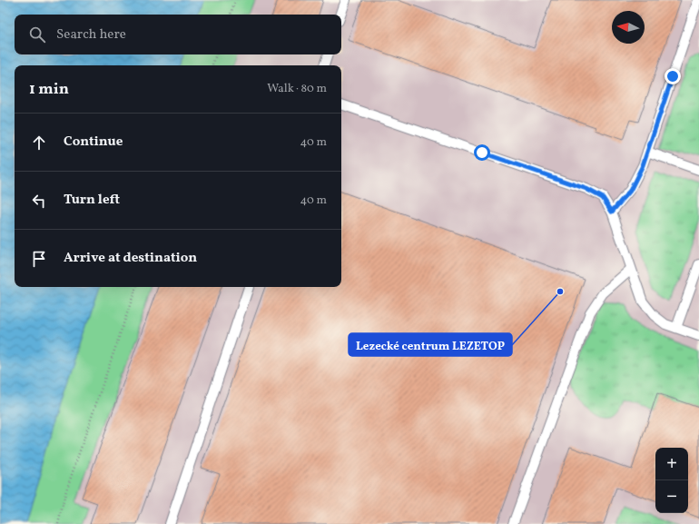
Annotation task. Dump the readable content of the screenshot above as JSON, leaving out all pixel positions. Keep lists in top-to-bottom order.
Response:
{
  "places": ["Lezecké centrum LEZETOP"],
  "north": "left",
  "page": {
    "search": "Search here",
    "heading": ["1 min", "Walk · 80 m"],
    "list": [
      ["Continue", "40 m"],
      ["Turn left", "40 m"],
      "Arrive at destination"
    ],
    "map_buttons": ["+", "−"]
  }
}
